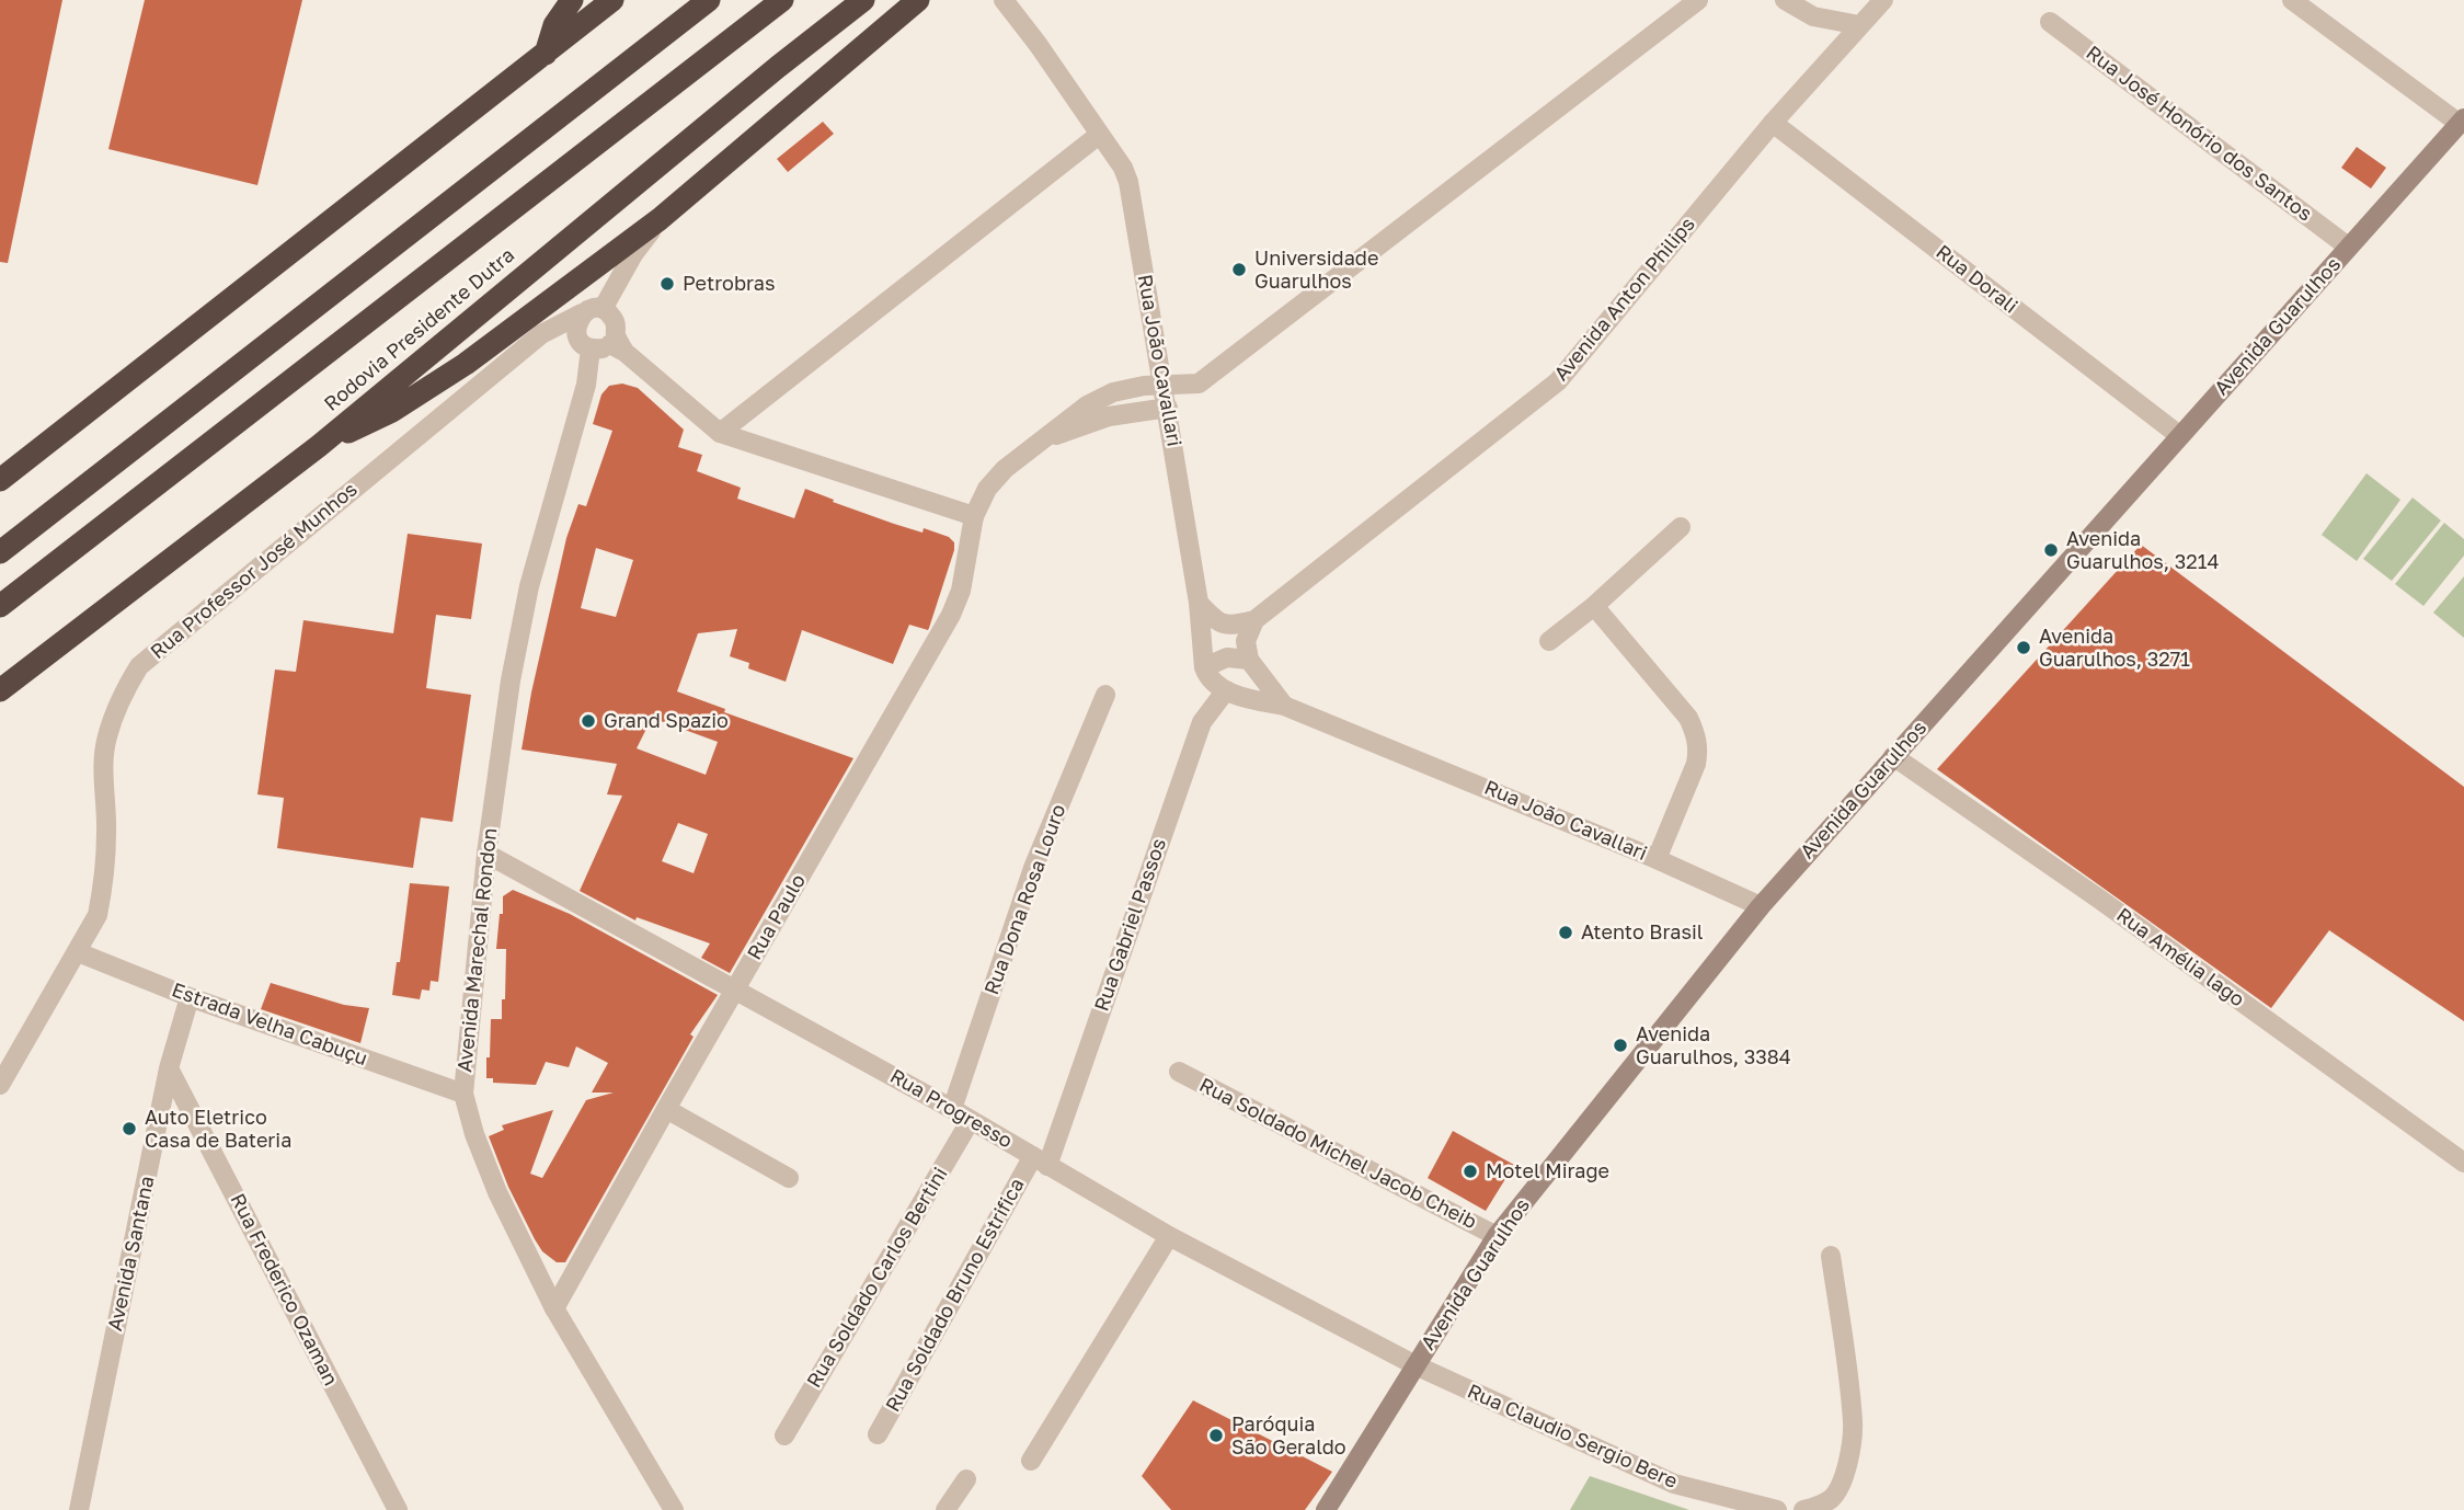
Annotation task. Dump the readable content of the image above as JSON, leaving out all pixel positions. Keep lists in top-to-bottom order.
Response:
{
  "streets": {
    "highway": ["Rodovia Presidente Dutra"],
    "main road": ["Avenida Guarulhos"],
    "street": [
      "Rua José Honório dos Santos",
      "Rua Dorali",
      "Avenida Anton Philips",
      "Rua João Cavallari",
      "Rua Professor José Munhos",
      "Rua Dona Rosa Louro",
      "Rua Paulo",
      "Rua Gabriel Passos",
      "Avenida Marechal Rondon",
      "Rua Amélia lago",
      "Estrada Velha Cabuçu",
      "Rua Progresso",
      "Rua Soldado Michel Jacob Cheib",
      "Avenida Santana",
      "Rua Soldado Carlos Bertini",
      "Rua Frederico Ozaman",
      "Rua Soldado Bruno Estrifica",
      "Rua Claudio Sergio Bere"
    ]
  },
  "crossings": [
    ["Rua José Honório dos Santos", "Avenida Guarulhos"],
    ["Rua Dorali", "Avenida Anton Philips"],
    ["Rua Dorali", "Avenida Guarulhos"],
    ["Avenida Guarulhos", "Rua João Cavallari"],
    ["Avenida Guarulhos", "Rua Amélia lago"],
    ["Avenida Guarulhos", "Rua Progresso"],
    ["Avenida Guarulhos", "Rua Soldado Michel Jacob Cheib"],
    ["Avenida Guarulhos", "Rua Claudio Sergio Bere"],
    ["Rua João Cavallari", "Rua Gabriel Passos"],
    ["Rua Professor José Munhos", "Avenida Marechal Rondon"],
    ["Rua Professor José Munhos", "Estrada Velha Cabuçu"],
    ["Rua Dona Rosa Louro", "Rua Progresso"],
    ["Rua Paulo", "Avenida Marechal Rondon"],
    ["Rua Paulo", "Rua Progresso"],
    ["Rua Gabriel Passos", "Rua Progresso"],
    ["Rua Gabriel Passos", "Rua Soldado Bruno Estrifica"],
    ["Avenida Marechal Rondon", "Estrada Velha Cabuçu"],
    ["Avenida Marechal Rondon", "Rua Progresso"],
    ["Estrada Velha Cabuçu", "Avenida Santana"],
    ["Rua Progresso", "Rua Soldado Carlos Bertini"],
    ["Rua Progresso", "Rua Soldado Bruno Estrifica"],
    ["Rua Progresso", "Rua Claudio Sergio Bere"],
    ["Avenida Santana", "Rua Frederico Ozaman"]
  ],
  "places": [
    "Universidade Guarulhos",
    "Petrobras",
    "Avenida Guarulhos, 3214",
    "Avenida Guarulhos, 3271",
    "Grand Spazio",
    "Atento Brasil",
    "Avenida Guarulhos, 3384",
    "Auto Eletrico Casa de Bateria",
    "Motel Mirage",
    "Paróquia São Geraldo"
  ]
}
